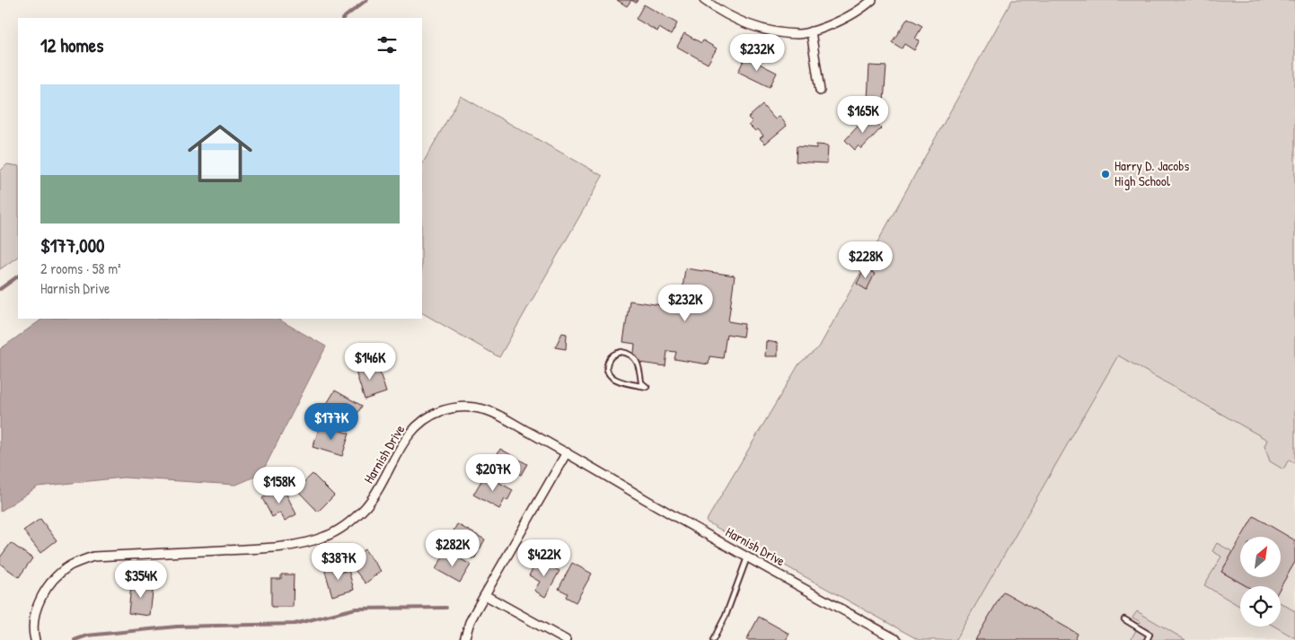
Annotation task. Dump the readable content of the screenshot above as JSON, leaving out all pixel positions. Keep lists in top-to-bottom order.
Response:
{
  "streets": {
    "street": ["Harnish Drive"]
  },
  "places": ["Harry D. Jacobs High School"],
  "north": "top right",
  "page": {
    "heading": "12 homes",
    "price": [
      "$232K",
      "$165K",
      "$228K",
      "$232K",
      "$146K",
      "$177K",
      "$207K",
      "$158K",
      "$282K",
      "$422K",
      "$387K",
      "$354K"
    ],
    "list": [
      {
        "name": "$177,000",
        "note": "2 rooms · 58 m² · Harnish Drive"
      }
    ]
  }
}
